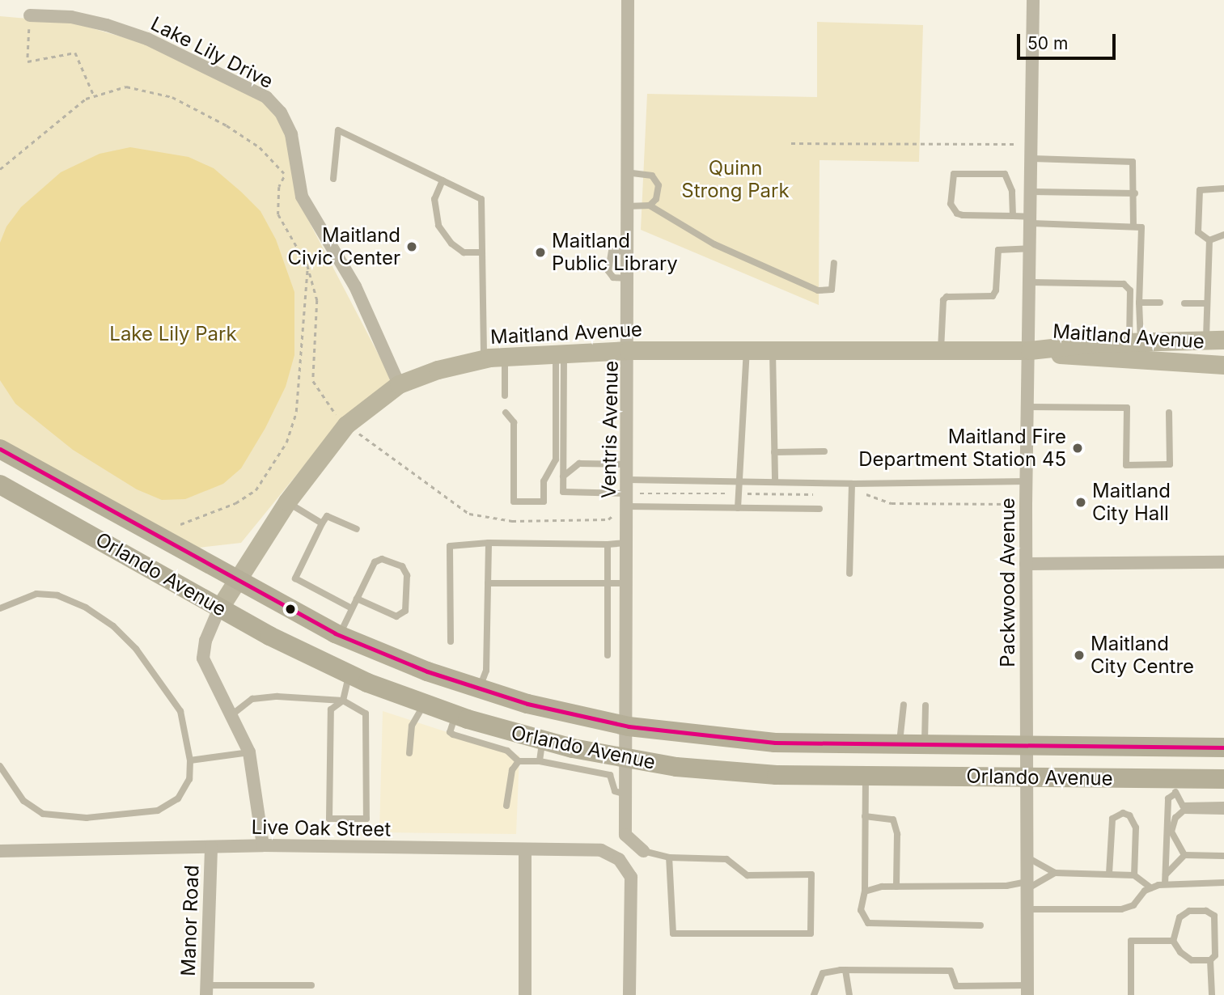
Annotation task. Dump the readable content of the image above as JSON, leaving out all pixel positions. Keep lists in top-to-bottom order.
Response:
{
  "streets": {
    "main road": ["Maitland Avenue", "Orlando Avenue"],
    "street": [
      "Lake Lily Drive",
      "Ventris Avenue",
      "Packwood Avenue",
      "Live Oak Street",
      "Manor Road"
    ]
  },
  "crossings": [
    ["Lake Lily Drive", "Maitland Avenue"],
    ["Maitland Avenue", "Ventris Avenue"],
    ["Maitland Avenue", "Orlando Avenue"],
    ["Maitland Avenue", "Packwood Avenue"],
    ["Ventris Avenue", "Orlando Avenue"],
    ["Orlando Avenue", "Packwood Avenue"],
    ["Live Oak Street", "Manor Road"]
  ],
  "parks": ["Quinn Strong Park", "Lake Lily Park"],
  "places": [
    "Maitland Civic Center",
    "Maitland Public Library",
    "Maitland Fire Department Station 45",
    "Maitland City Hall",
    "Maitland City Centre"
  ],
  "scale_bar": "50 m"
}
